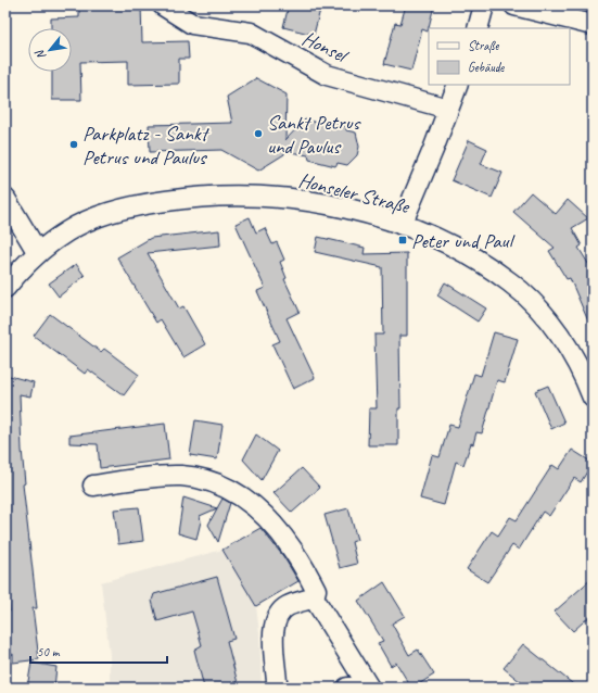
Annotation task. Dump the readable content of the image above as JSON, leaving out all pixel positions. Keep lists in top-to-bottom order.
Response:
{
  "streets": {
    "street": ["Honsel", "Honseler Straße"]
  },
  "places": {
    "other": ["Sankt Petrus und Paulus", "Parkplatz - Sankt Petrus und Paulus"],
    "transit": ["Peter und Paul"]
  },
  "legend": ["Straße", "Gebäude"],
  "scale_bar": "50 m",
  "north": "bottom left"
}
